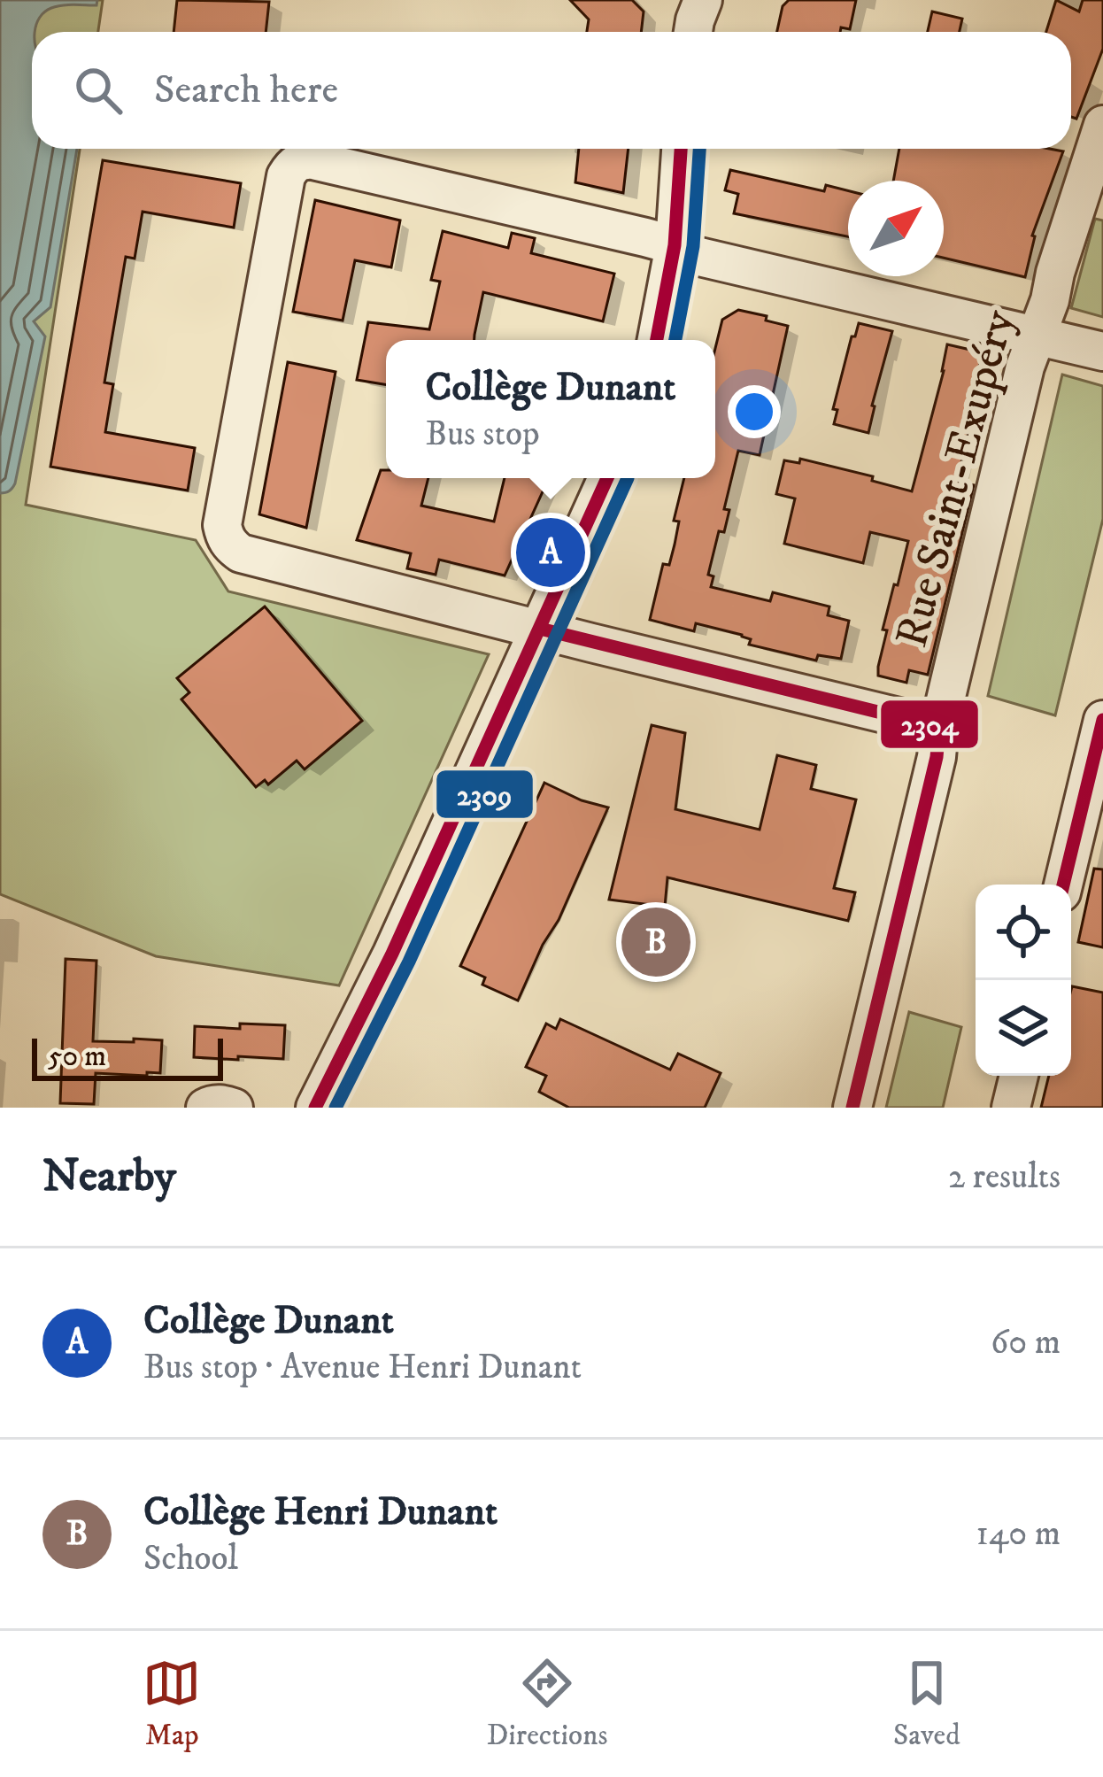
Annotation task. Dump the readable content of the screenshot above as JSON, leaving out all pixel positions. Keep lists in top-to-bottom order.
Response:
{
  "streets": {
    "street": ["Rue Saint-Exupéry"]
  },
  "lines": ["transit line 2304", "transit line 2309"],
  "scale_bar": "50 m",
  "north": "top right",
  "page": {
    "search": "Search here",
    "popup": ["Collège Dunant", "Bus stop"],
    "pins": ["A", "B"],
    "scale": "50 m",
    "heading": ["Nearby", "2 results"],
    "list": [
      {
        "mark": "A",
        "name": "Collège Dunant",
        "note": "Bus stop · Avenue Henri Dunant",
        "value": "60 m"
      },
      {
        "mark": "B",
        "name": "Collège Henri Dunant",
        "note": "School",
        "value": "140 m"
      }
    ],
    "nav": ["Map", "Directions", "Saved"]
  }
}
